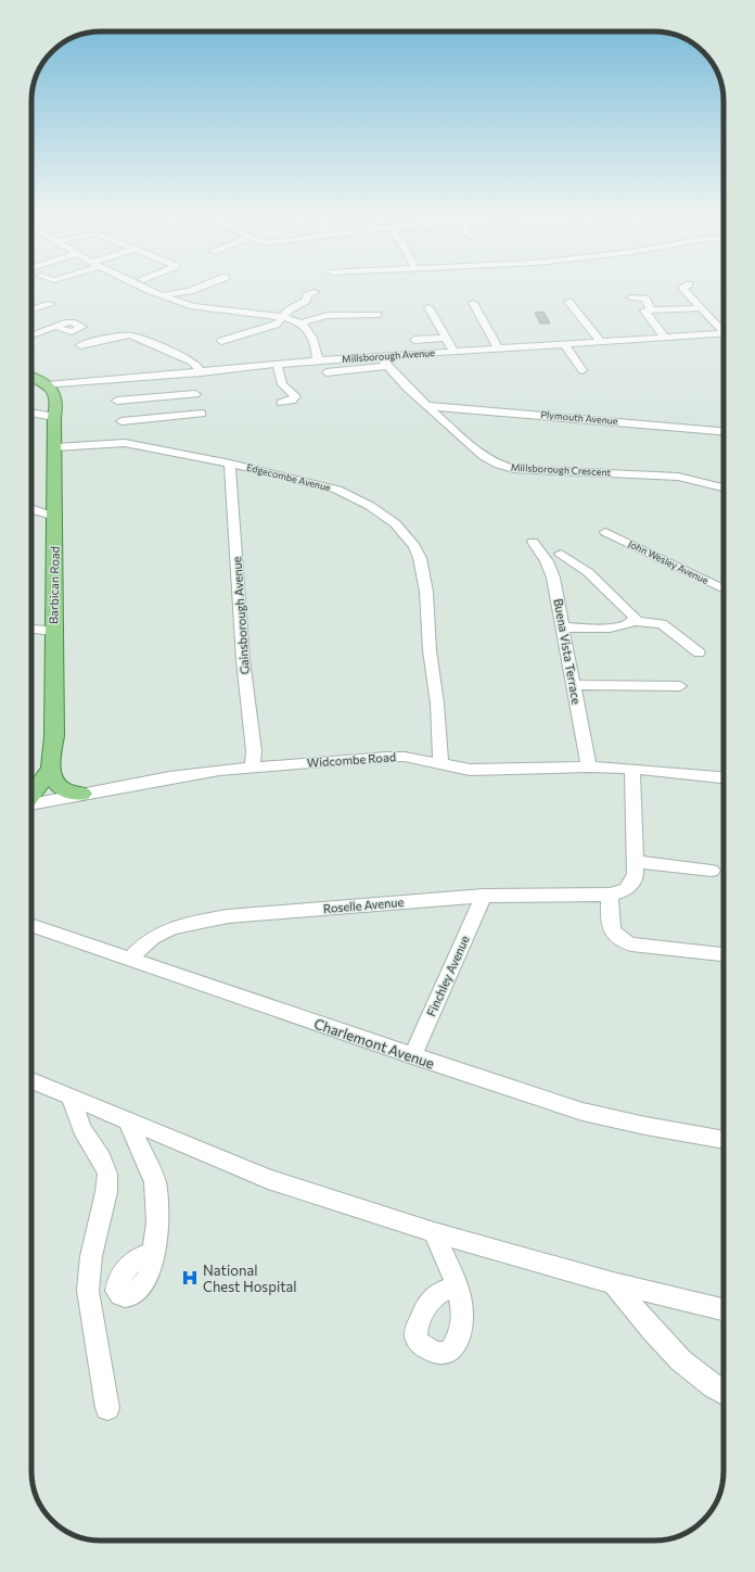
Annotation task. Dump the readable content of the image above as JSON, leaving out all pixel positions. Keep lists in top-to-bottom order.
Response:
{
  "streets": {
    "main road": ["Barbican Road"],
    "street": [
      "Millsborough Avenue",
      "Plymouth Avenue",
      "Millsborough Crescent",
      "Edgecombe Avenue",
      "John Wesley Avenue",
      "Gainsborough Avenue",
      "Buena Vista Terrace",
      "Widcombe Road",
      "Roselle Avenue",
      "Finchley Avenue",
      "Charlemont Avenue"
    ]
  },
  "crossings": [
    ["Millsborough Avenue", "Millsborough Crescent"],
    ["Millsborough Avenue", "Barbican Road"],
    ["Plymouth Avenue", "Millsborough Crescent"],
    ["Edgecombe Avenue", "Barbican Road"],
    ["Edgecombe Avenue", "Gainsborough Avenue"],
    ["Edgecombe Avenue", "Widcombe Road"],
    ["Gainsborough Avenue", "Widcombe Road"],
    ["Buena Vista Terrace", "Widcombe Road"],
    ["Roselle Avenue", "Finchley Avenue"],
    ["Roselle Avenue", "Charlemont Avenue"],
    ["Finchley Avenue", "Charlemont Avenue"]
  ],
  "places": {
    "hospital": ["National Chest Hospital"]
  }
}
